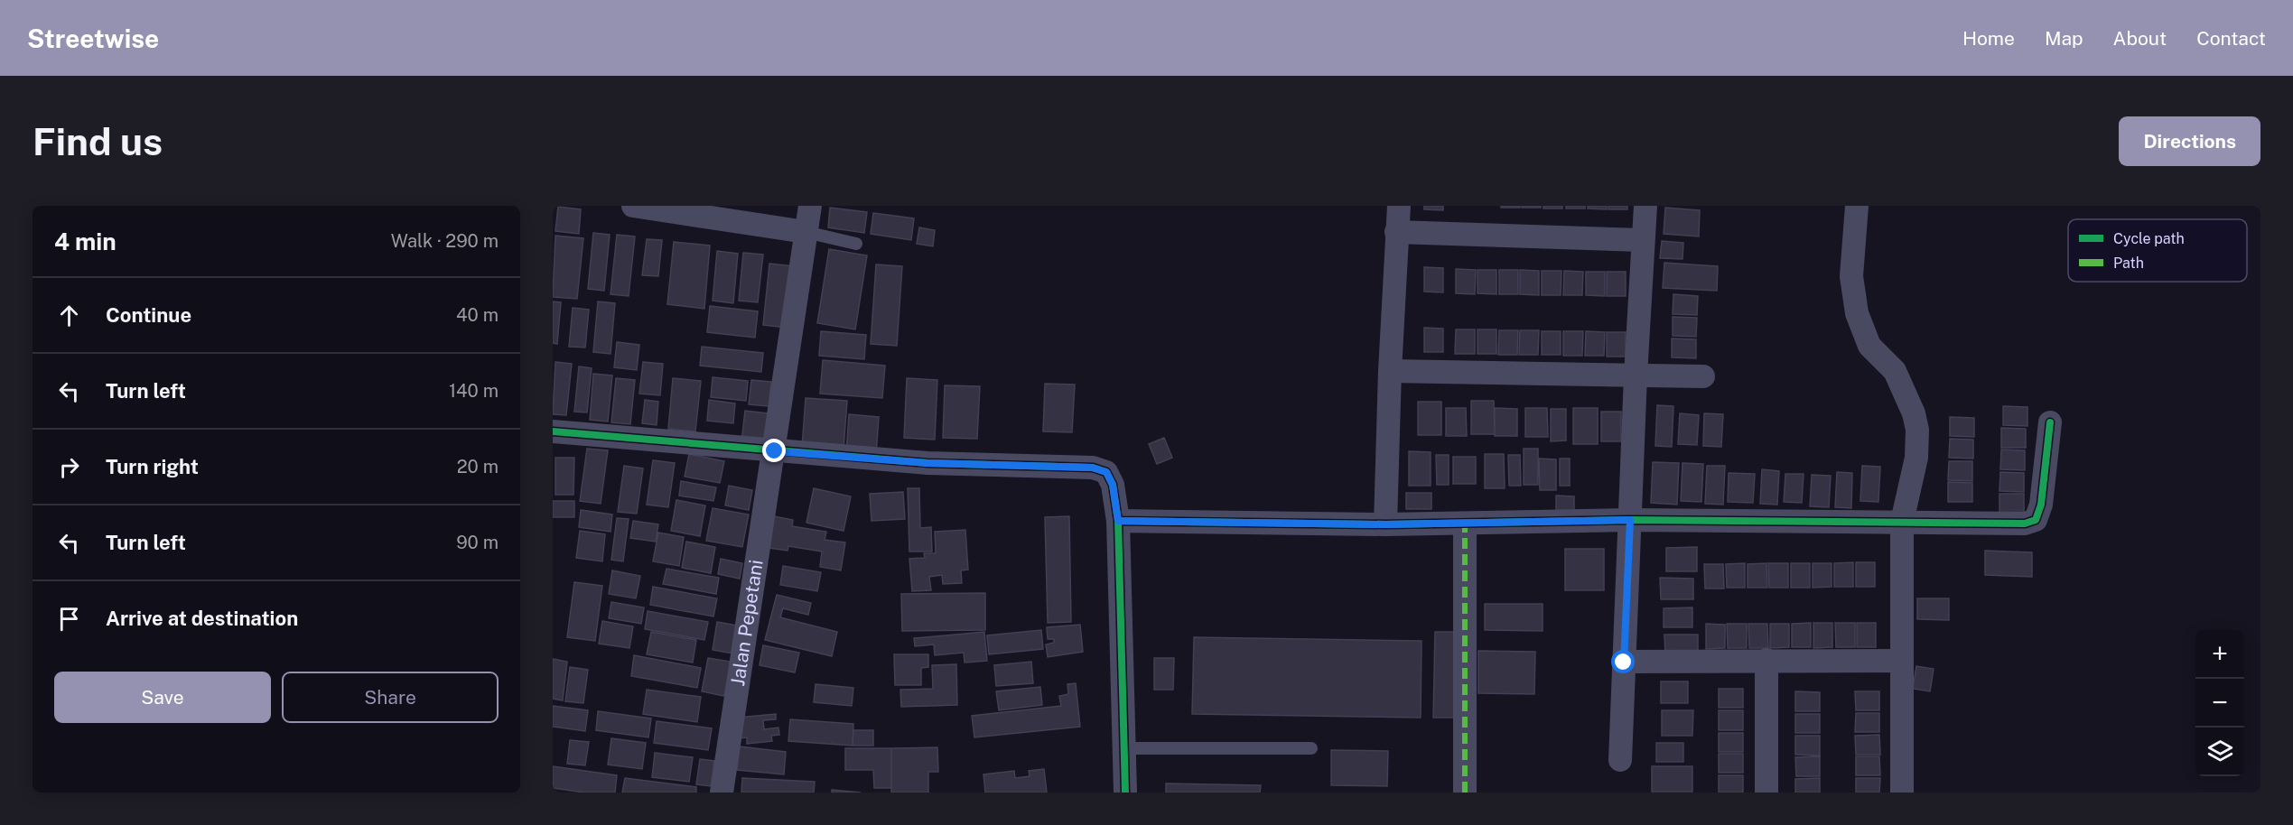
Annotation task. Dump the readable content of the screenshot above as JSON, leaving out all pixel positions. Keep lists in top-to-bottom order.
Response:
{
  "streets": {
    "street": ["Jalan Pepetani"]
  },
  "legend": ["Cycle path", "Path"],
  "page": {
    "header": "Streetwise",
    "nav": [
      "Home",
      "Map",
      "About",
      "Contact"
    ],
    "buttons": [
      "Directions",
      ["Save", "Share"]
    ],
    "title": "Find us",
    "heading": ["4 min", "Walk · 290 m"],
    "list": [
      ["Continue", "40 m"],
      ["Turn left", "140 m"],
      ["Turn right", "20 m"],
      ["Turn left", "90 m"],
      "Arrive at destination"
    ],
    "map_buttons": ["+", "−"]
  }
}
